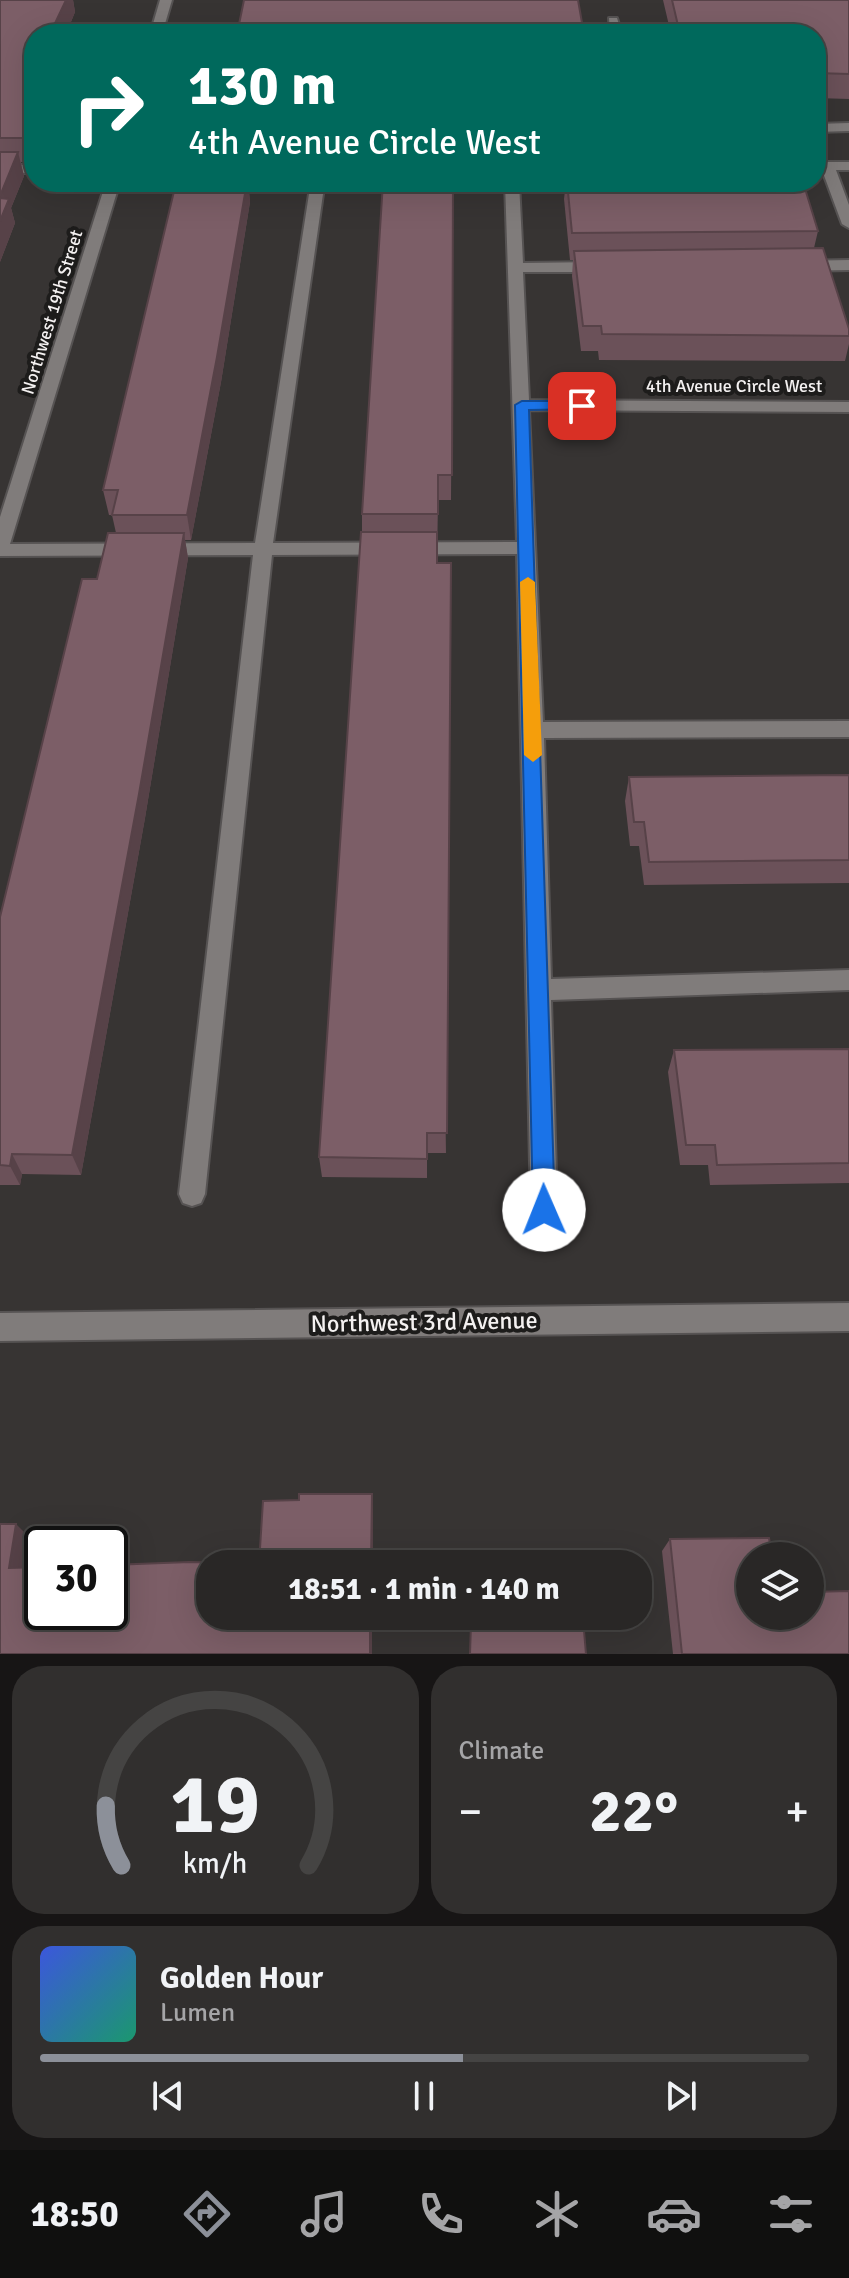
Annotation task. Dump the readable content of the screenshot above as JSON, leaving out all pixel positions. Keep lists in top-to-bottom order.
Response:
{
  "streets": {
    "street": ["Northwest 19th Street", "4th Avenue Circle West", "Northwest 3rd Avenue"]
  },
  "page": {
    "turn": ["130 m", "4th Avenue Circle West"],
    "limit": "30",
    "trip": "18:51 · 1 min · 140 m",
    "tile": "Climate",
    "heat": ["−", "22°", "+"],
    "song": ["Golden Hour", "Lumen"],
    "tabs": "18:50",
    "gauge": ["19", "km/h"]
  }
}
